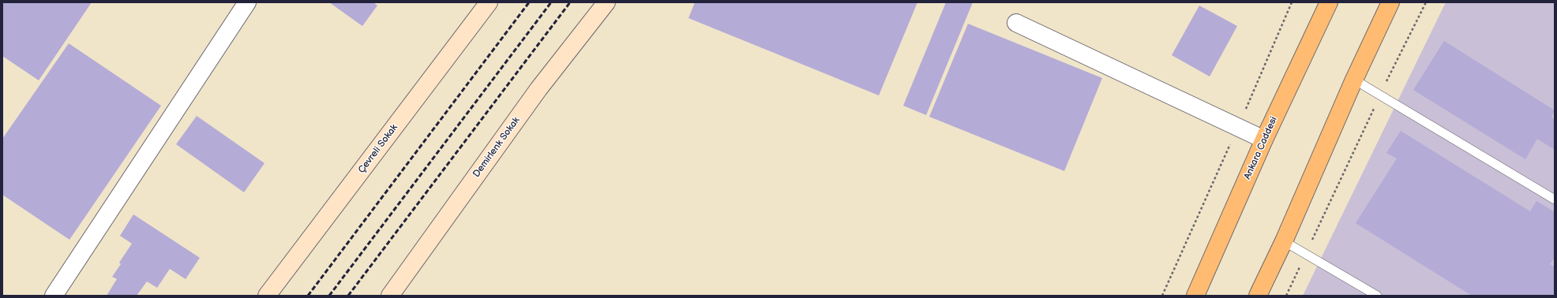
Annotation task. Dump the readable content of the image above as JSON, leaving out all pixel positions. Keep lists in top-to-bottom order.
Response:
{
  "streets": {
    "main road": ["Ankara Caddesi"],
    "street": ["Demirlenk Sokak", "Çevreli Sokak"]
  }
}
